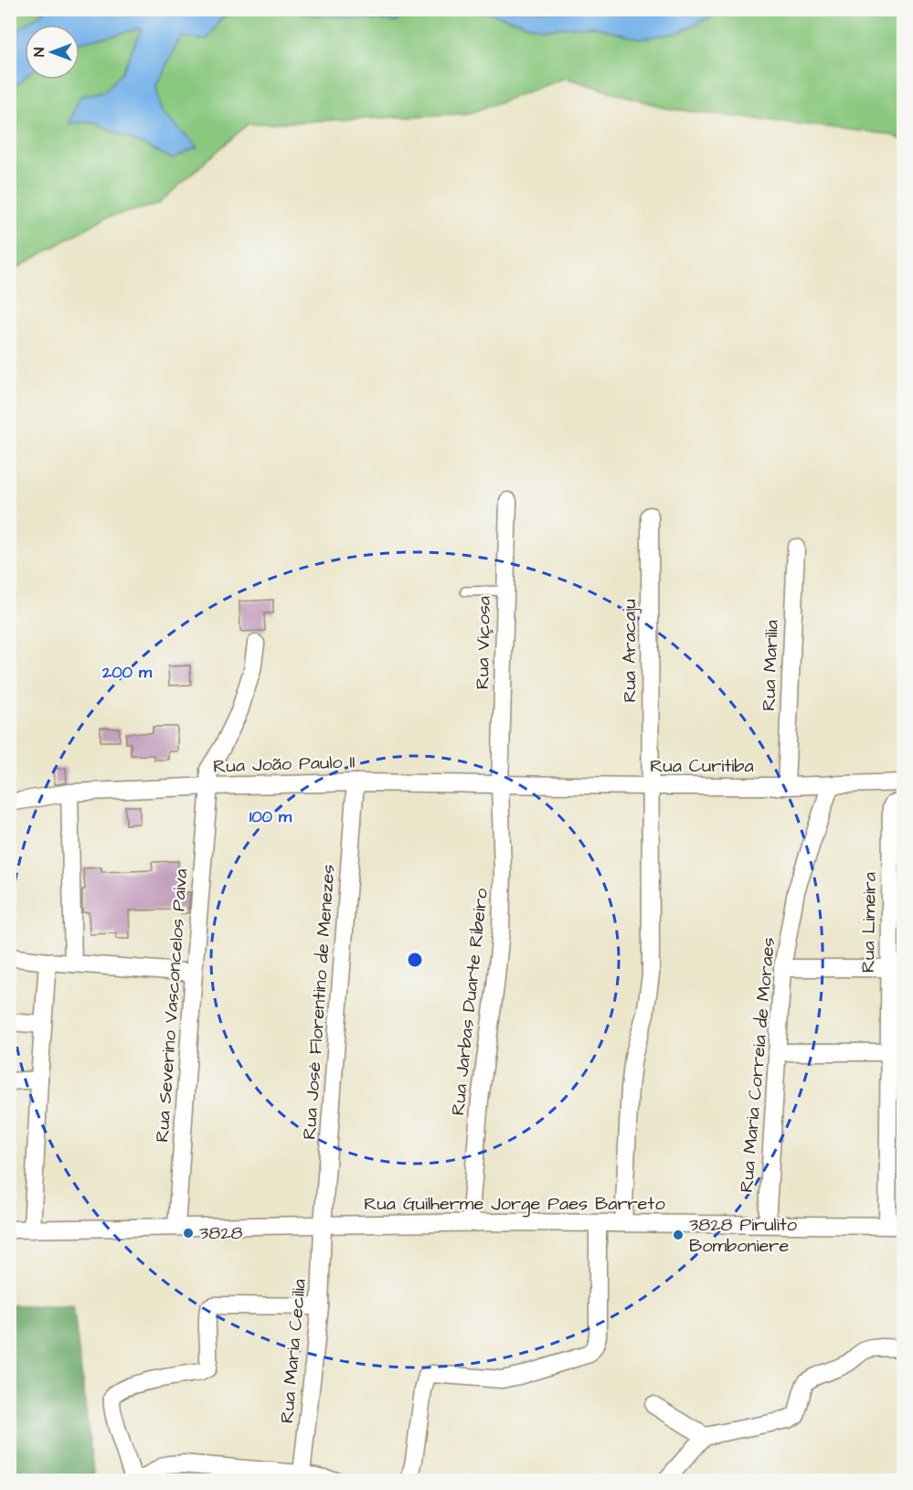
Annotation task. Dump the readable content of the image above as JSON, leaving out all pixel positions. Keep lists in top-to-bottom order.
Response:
{
  "streets": {
    "street": [
      "Rua Viçosa",
      "Rua Aracaju",
      "Rua Marilia",
      "Rua João Paulo II",
      "Rua Curitiba",
      "Rua Limeira",
      "Rua José Florentino de Menezes",
      "Rua Jarbas Duarte Ribeiro",
      "Rua Severino Vasconcelos Paiva",
      "Rua Maria Correia de Moraes",
      "Rua Guilherme Jorge Paes Barreto",
      "Rua Maria Cecilia"
    ]
  },
  "crossings": [
    ["Rua Viçosa", "Rua João Paulo II"],
    ["Rua Viçosa", "Rua Curitiba"],
    ["Rua Viçosa", "Rua Jarbas Duarte Ribeiro"],
    ["Rua Aracaju", "Rua Curitiba"],
    ["Rua Aracaju", "Rua Guilherme Jorge Paes Barreto"],
    ["Rua Marilia", "Rua Curitiba"],
    ["Rua João Paulo II", "Rua Curitiba"],
    ["Rua João Paulo II", "Rua José Florentino de Menezes"],
    ["Rua João Paulo II", "Rua Jarbas Duarte Ribeiro"],
    ["Rua João Paulo II", "Rua Severino Vasconcelos Paiva"],
    ["Rua Curitiba", "Rua Jarbas Duarte Ribeiro"],
    ["Rua Curitiba", "Rua Maria Correia de Moraes"],
    ["Rua Limeira", "Rua Guilherme Jorge Paes Barreto"],
    ["Rua José Florentino de Menezes", "Rua Guilherme Jorge Paes Barreto"],
    ["Rua José Florentino de Menezes", "Rua Maria Cecilia"],
    ["Rua Jarbas Duarte Ribeiro", "Rua Guilherme Jorge Paes Barreto"],
    ["Rua Severino Vasconcelos Paiva", "Rua Guilherme Jorge Paes Barreto"],
    ["Rua Maria Correia de Moraes", "Rua Guilherme Jorge Paes Barreto"],
    ["Rua Guilherme Jorge Paes Barreto", "Rua Maria Cecilia"]
  ],
  "places": ["3828", "3828 Pirulito Bomboniere"],
  "north": "left",
  "rings": ["200 m", "100 m"]
}
